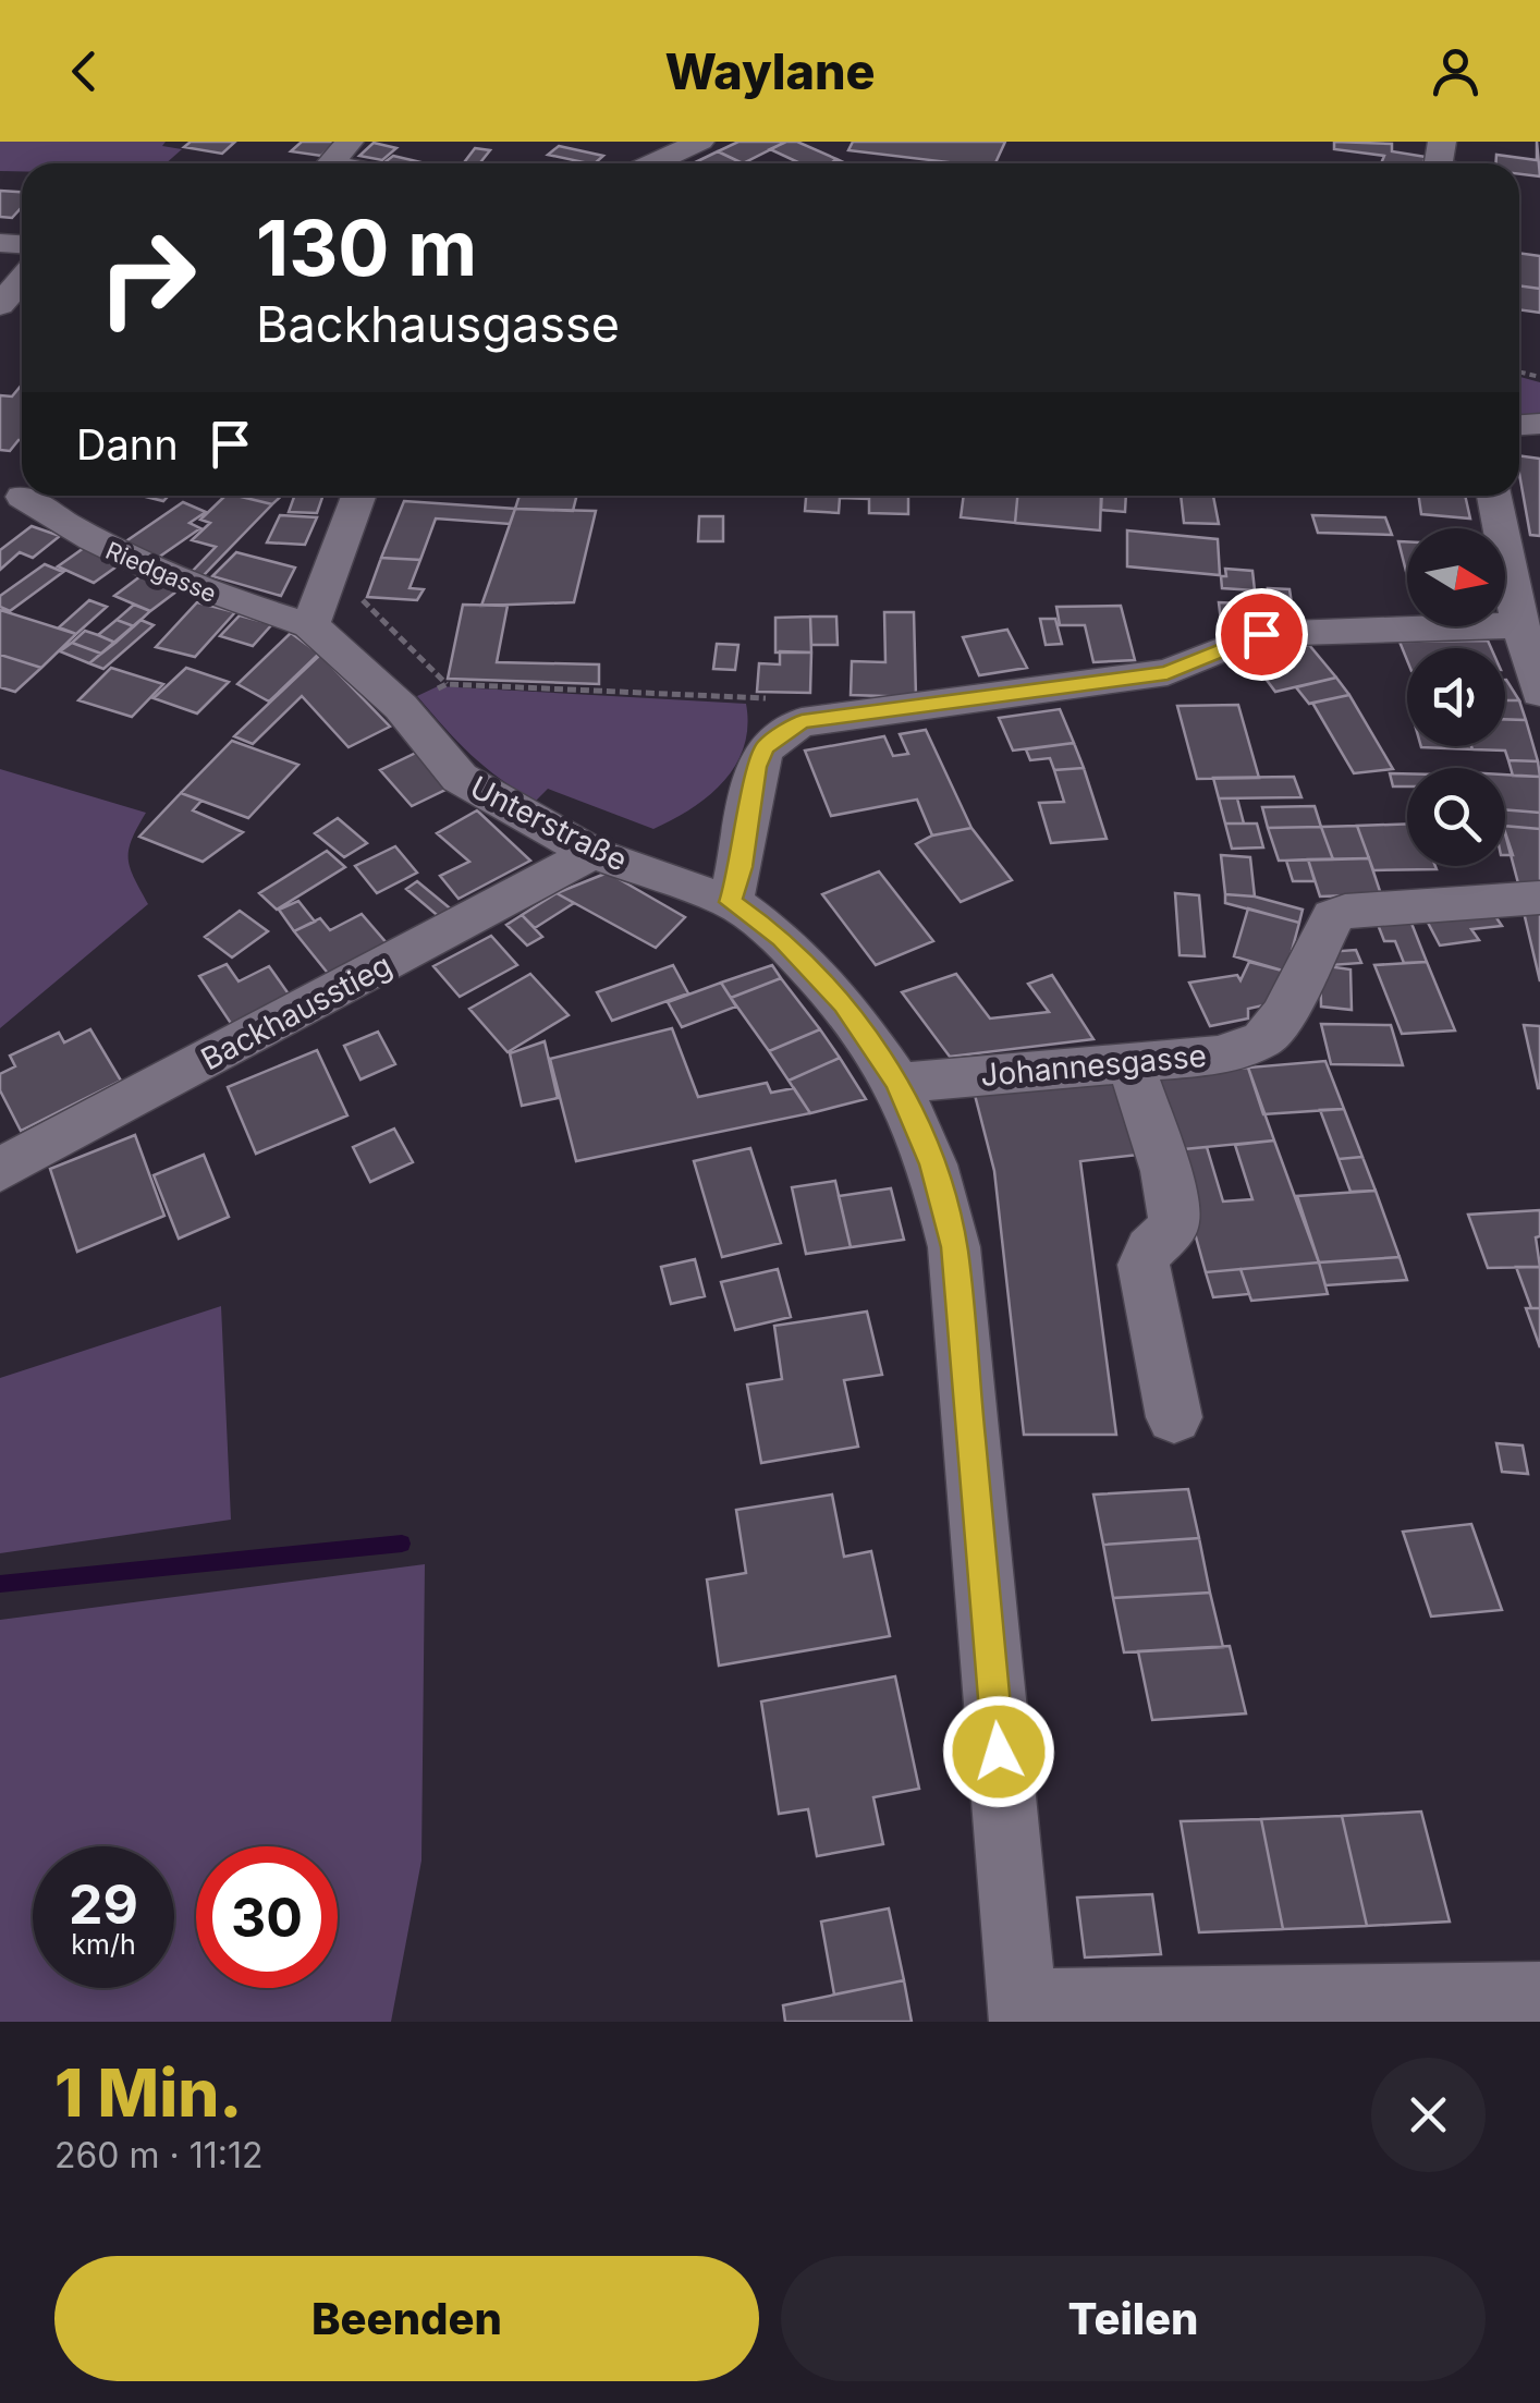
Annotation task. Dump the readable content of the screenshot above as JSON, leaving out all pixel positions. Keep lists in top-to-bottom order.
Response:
{
  "streets": {
    "street": [
      "Riedgasse",
      "Unterstraße",
      "Backhausstieg",
      "Johannesgasse"
    ]
  },
  "crossings": [
    ["Riedgasse", "Unterstraße"],
    ["Unterstraße", "Backhausstieg"],
    ["Unterstraße", "Johannesgasse"]
  ],
  "north": "right",
  "page": {
    "header": "Waylane",
    "turn": ["130 m", "Backhausgasse"],
    "then": "Dann",
    "speed": "29 km/h",
    "limit": "30",
    "heading": ["1 Min.", "260 m · 11:12"],
    "buttons": ["Beenden", "Teilen"]
  }
}
